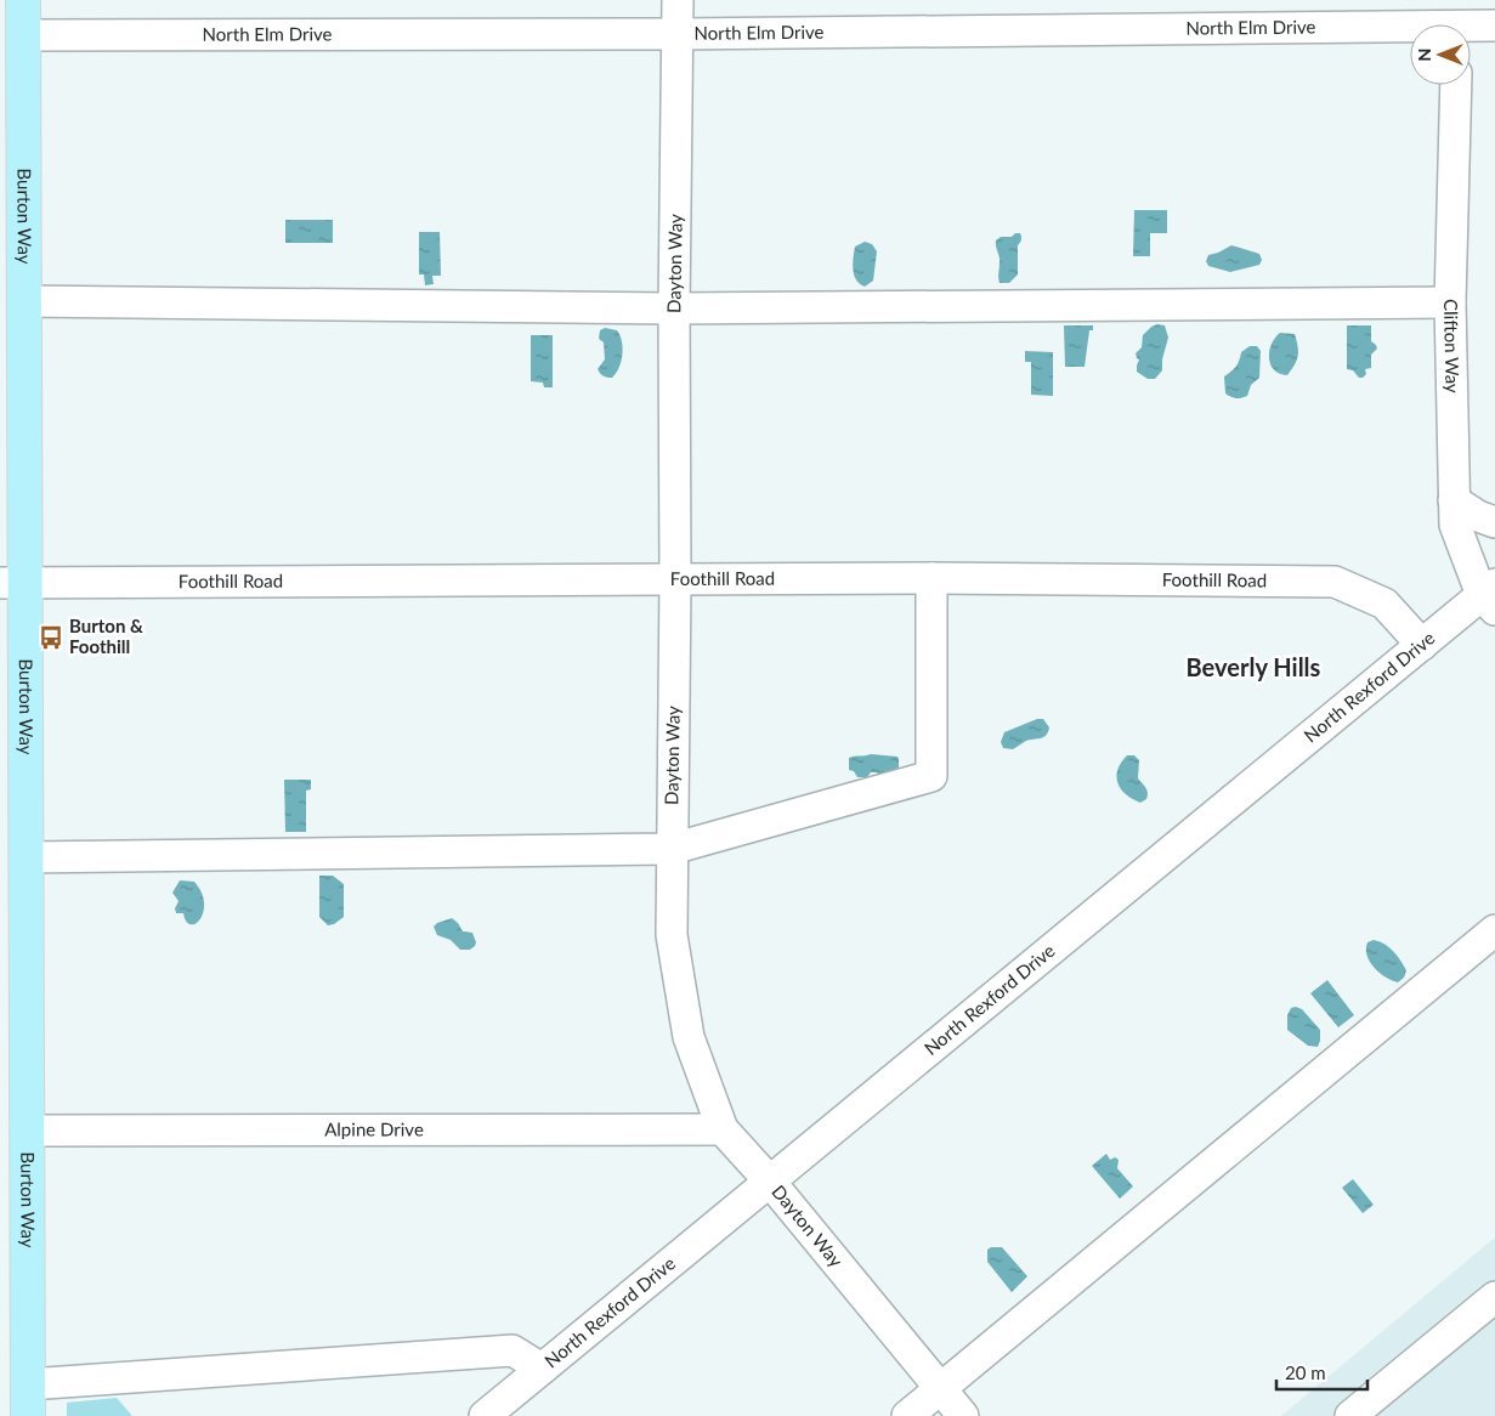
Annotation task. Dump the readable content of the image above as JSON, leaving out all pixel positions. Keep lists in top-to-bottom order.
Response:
{
  "streets": {
    "main road": ["Burton Way"],
    "street": [
      "North Elm Drive",
      "Dayton Way",
      "Clifton Way",
      "Foothill Road",
      "North Rexford Drive",
      "Alpine Drive"
    ]
  },
  "crossings": [
    ["North Elm Drive", "Burton Way"],
    ["North Elm Drive", "Dayton Way"],
    ["Burton Way", "Foothill Road"],
    ["Burton Way", "Alpine Drive"],
    ["Dayton Way", "Foothill Road"],
    ["Dayton Way", "North Rexford Drive"],
    ["Dayton Way", "Alpine Drive"],
    ["Clifton Way", "North Rexford Drive"],
    ["Foothill Road", "North Rexford Drive"]
  ],
  "districts": ["Beverly Hills"],
  "places": {
    "bus stop": ["Burton & Foothill"]
  },
  "scale_bar": "20 m",
  "north": "left"
}
